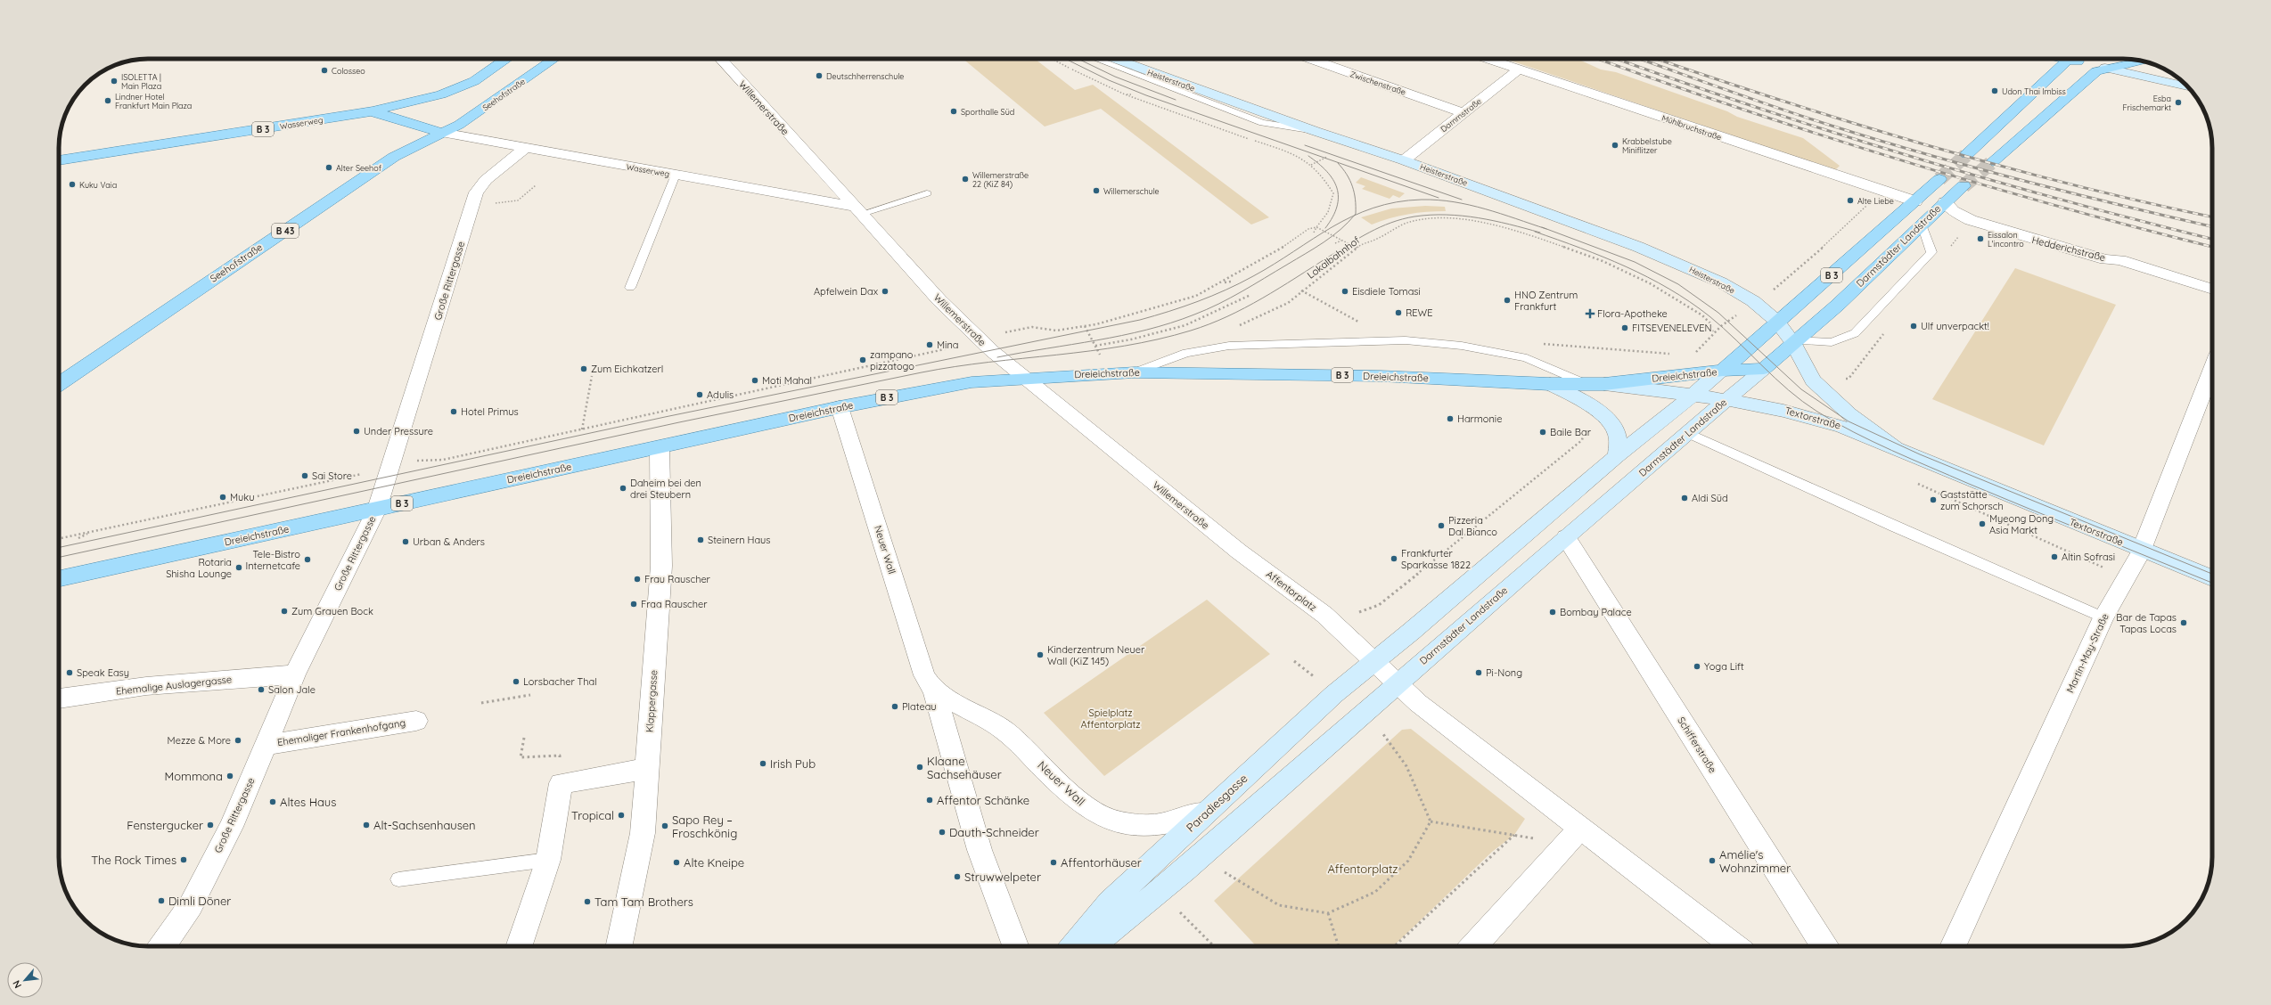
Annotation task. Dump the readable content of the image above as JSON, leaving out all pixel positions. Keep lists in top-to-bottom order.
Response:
{
  "streets": {
    "main road": [
      "Heisterstraße",
      "Seehofstraße",
      "Wasserweg",
      "B 3",
      "B 43",
      "Darmstädter Landstraße",
      "Dreieichstraße",
      "Textorstraße",
      "Paradiesgasse"
    ],
    "street": [
      "Zwischenstraße",
      "Willemerstraße",
      "Dammstraße",
      "Mühlbruchstraße",
      "Hedderichstraße",
      "Große Rittergasse",
      "Neuer Wall",
      "Affentorplatz",
      "Martin-May-Straße",
      "Ehemalige Auslagergasse",
      "Klappergasse",
      "Ehemaliger Frankenhofgang",
      "Schifferstraße"
    ],
    "path": ["Lokalbahnhof"]
  },
  "crossings": [
    ["Heisterstraße", "Dammstraße"],
    ["Heisterstraße", "Darmstädter Landstraße"],
    ["Heisterstraße", "Textorstraße"],
    ["Zwischenstraße", "Dammstraße"],
    ["Seehofstraße", "Wasserweg"],
    ["Willemerstraße", "Wasserweg"],
    ["Willemerstraße", "Dreieichstraße"],
    ["Willemerstraße", "Affentorplatz"],
    ["Dammstraße", "Mühlbruchstraße"],
    ["Wasserweg", "Große Rittergasse"],
    ["Mühlbruchstraße", "Darmstädter Landstraße"],
    ["B 3", "Darmstädter Landstraße"],
    ["B 3", "Dreieichstraße"],
    ["Darmstädter Landstraße", "Hedderichstraße"],
    ["Darmstädter Landstraße", "Dreieichstraße"],
    ["Darmstädter Landstraße", "Textorstraße"],
    ["Darmstädter Landstraße", "Affentorplatz"],
    ["Darmstädter Landstraße", "Schifferstraße"],
    ["Darmstädter Landstraße", "Paradiesgasse"],
    ["Große Rittergasse", "Dreieichstraße"],
    ["Große Rittergasse", "Ehemalige Auslagergasse"],
    ["Große Rittergasse", "Ehemaliger Frankenhofgang"],
    ["Dreieichstraße", "Textorstraße"],
    ["Dreieichstraße", "Neuer Wall"],
    ["Dreieichstraße", "Klappergasse"],
    ["Textorstraße", "Martin-May-Straße"],
    ["Neuer Wall", "Paradiesgasse"],
    ["Affentorplatz", "Paradiesgasse"]
  ],
  "parks": ["Spielplatz Affentorplatz", "Affentorplatz"],
  "places": {
    "other": [
      "Colosseo",
      "Deutschherrenschule",
      "ISOLETTA | Main Plaza",
      "Udon Thai Imbiss",
      "Lindner Hotel Frankfurt Main Plaza",
      "Esba Frischemarkt",
      "Sporthalle Süd",
      "Krabbelstube Miniflitzer",
      "Alter Seehof",
      "Willemerstraße 22 (KiZ 84)",
      "Kuku Vaia",
      "Willemerschule",
      "Alte Liebe",
      "Eissalon L'incontro",
      "Apfelwein Dax",
      "Eisdiele Tomasi",
      "HNO Zentrum Frankfurt",
      "REWE",
      "Ulf unverpackt!",
      "FITSEVENELEVEN",
      "Mina",
      "zampano pizzatogo",
      "Zum Eichkatzerl",
      "Moti Mahal",
      "Adulis",
      "Hotel Primus",
      "Harmonie",
      "Under Pressure",
      "Baile Bar",
      "Sai Store",
      "Daheim bei den drei Steubern",
      "Muku",
      "Aldi Süd",
      "Gaststätte zum Schorsch",
      "Myeong Dong Asia Markt",
      "Pizzeria Dal Bianco",
      "Steinern Haus",
      "Urban & Anders",
      "Altin Sofrasi",
      "Frankfurter Sparkasse 1822",
      "Tele-Bistro Internetcafe",
      "Rotaria Shisha Lounge",
      "Frau Rauscher",
      "Fraa Rauscher",
      "Zum Grauen Bock",
      "Bombay Palace",
      "Bar de Tapas Tapas Locas",
      "Kinderzentrum Neuer Wall (KiZ 145)",
      "Yoga Lift",
      "Speak Easy",
      "Pi-Nong",
      "Lorsbacher Thal",
      "Salon Jale",
      "Plateau",
      "Mezze & More",
      "Irish Pub",
      "Klaane Sachsehäuser",
      "Mommona",
      "Affentor Schänke",
      "Altes Haus",
      "Tropical",
      "Fenstergucker",
      "Alt-Sachsenhausen",
      "Sapo Rey – Froschkönig",
      "Dauth-Schneider",
      "The Rock Times",
      "Amélie's Wohnzimmer",
      "Alte Kneipe",
      "Affentorhäuser",
      "Struwwelpeter",
      "Dimli Döner",
      "Tam Tam Brothers"
    ],
    "health": ["Flora-Apotheke"]
  },
  "north": "bottom left"
}
